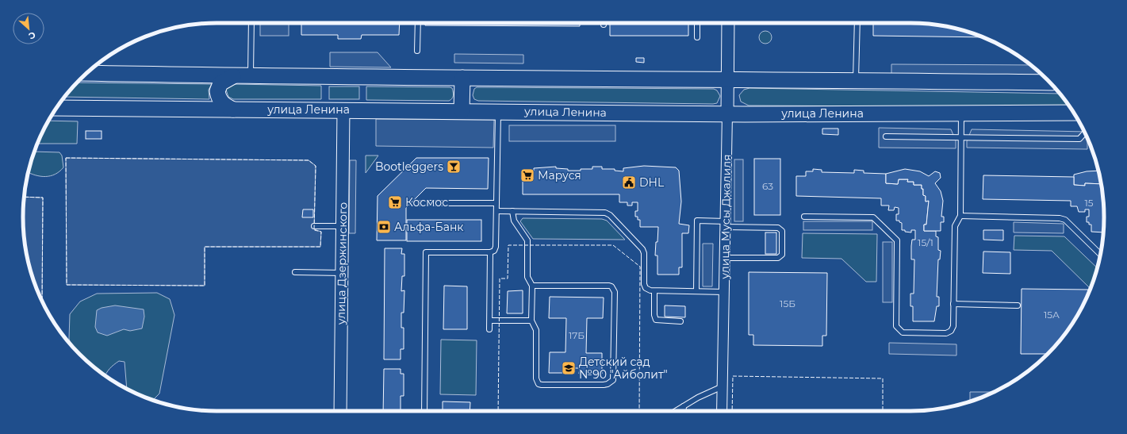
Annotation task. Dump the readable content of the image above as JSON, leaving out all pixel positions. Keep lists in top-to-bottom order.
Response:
{
  "streets": {
    "main road": ["улица Ленина"],
    "street": ["улица Мусы Джалиля", "улица Дзержинского"]
  },
  "crossings": [
    ["улица Ленина", "улица Мусы Джалиля"],
    ["улица Ленина", "улица Дзержинского"]
  ],
  "places": {
    "bar": ["Bootleggers"],
    "supermarket": ["Маруся", "Космос"],
    "public building": ["DHL"],
    "bank": ["Альфа-Банк"],
    "school or university": ["Детский сад №90 \"Айболит\""]
  },
  "house_numbers": [
    "63",
    "15",
    "15/1",
    "15Б",
    "15А",
    "17Б"
  ],
  "north": "bottom right"
}
